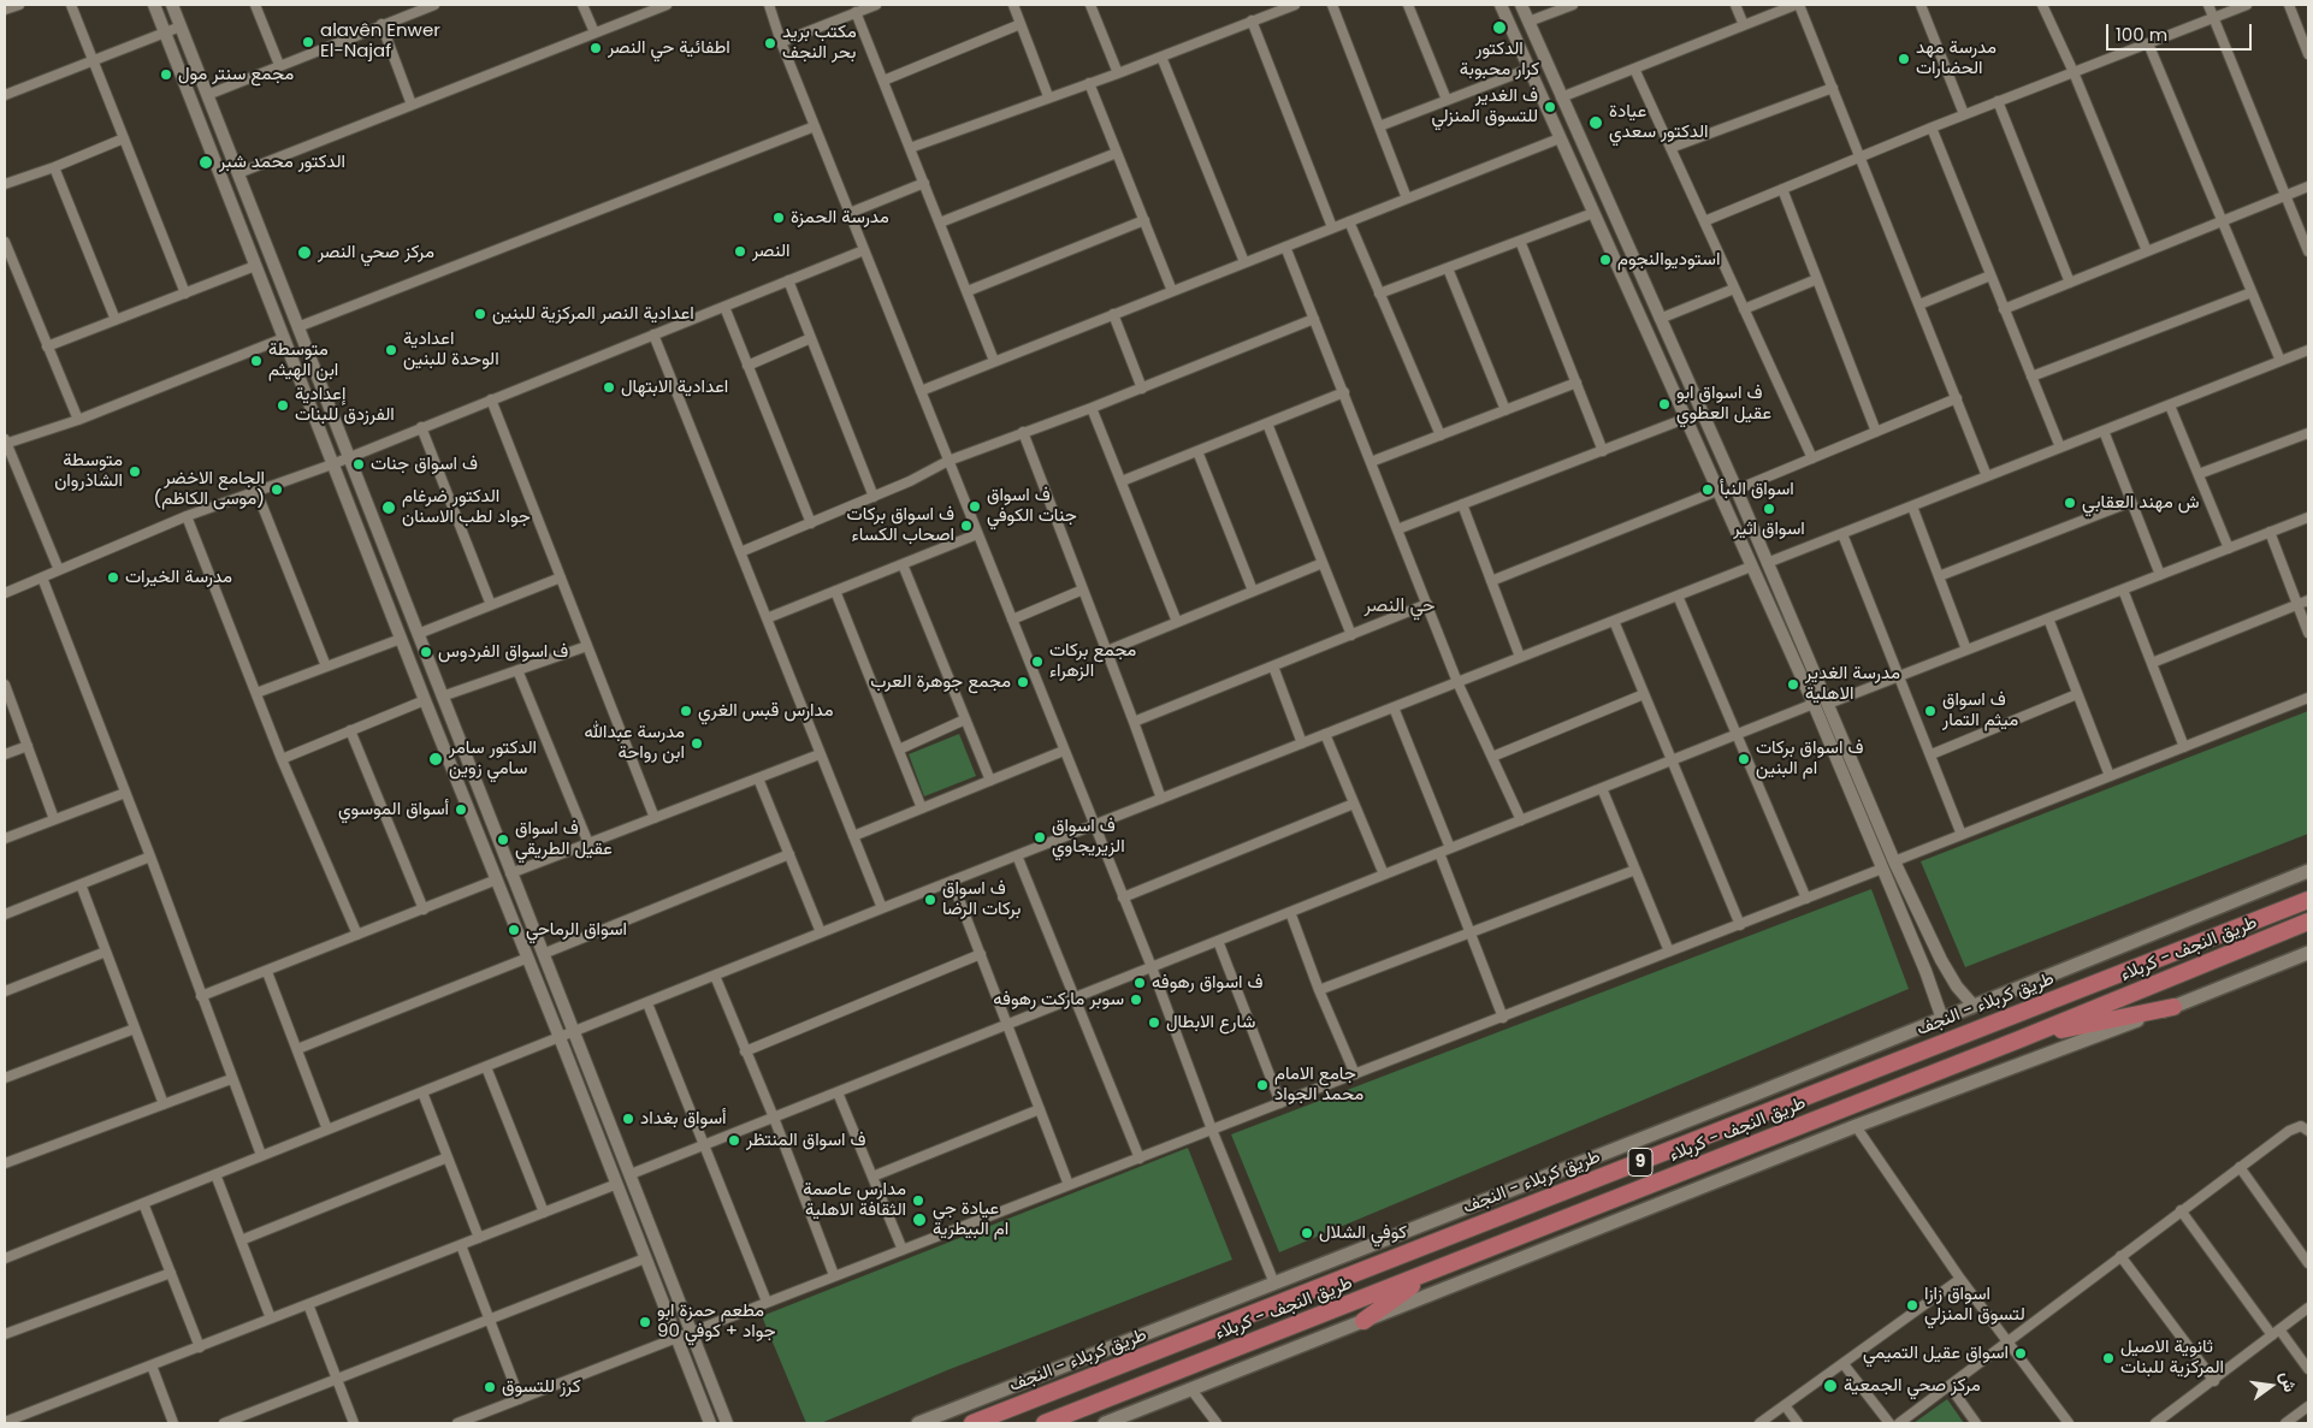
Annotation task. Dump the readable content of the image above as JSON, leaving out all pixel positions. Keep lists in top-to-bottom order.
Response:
{
  "streets": {
    "highway": ["طريق النجف - کربلاء", "طريق کربلاء - النجف", "9"]
  },
  "districts": ["حي النصر"],
  "places": [
    "الدكتور كرار محبوبة",
    "alavên Enwer El-Najaf",
    "مكتب بريد بحر النجف",
    "اطفائية حي النصر",
    "مدرسة مهد الحضارات",
    "مجمع سنتر مول",
    "ف الغدير للتسوق المنزلي",
    "عيادة الدكتور سعدي",
    "الدكتور محمد شبر",
    "مدرسة الحمزة",
    "النصر",
    "مركز صحي النصر",
    "استوديوالنجوم",
    "اعدادية النصر المركزية للبنين",
    "اعدادية الوحدة للبنين",
    "متوسطة ابن الهيثم",
    "اعدادية الابتهال",
    "ف اسواق ابو عقيل العطوي",
    "إعدادية الفرزدق للبنات",
    "ف اسواق جنات",
    "متوسطة الشاذروان",
    "الجامع الاخضر (موسى الكاظم)",
    "اسواق النبأ",
    "ش مهند العقابي",
    "ف اسواق جنات الكوفي",
    "الدكتور ضرغام جواد لطب الاسنان",
    "اسواق اثير",
    "ف اسواق بركات اصحاب الكساء",
    "مدرسة الخيرات",
    "ف اسواق الفردوس",
    "مجمع بركات الزهراء",
    "مجمع جوهرة العرب",
    "مدرسة الغدير الاهلية",
    "مدارس قبس الغري",
    "ف اسواق ميثم التمار",
    "مدرسة عبدالله ابن رواحة",
    "الدكتور سامر سامي زوين",
    "ف اسواق بركات ام البنين",
    "أسواق الموسوي",
    "ف اسواق الزيريجاوي",
    "ف اسواق عقيل الطريقي",
    "ف اسواق بركات الرضا",
    "اسواق الرماحي",
    "ف اسواق رهوفه",
    "سوبر ماركت رهوفه",
    "شارع الابطال",
    "جامع الامام محمد الجواد",
    "أسواق بغداد",
    "ف اسواق المنتظر",
    "مدارس عاصمة الثقافة الاهلية",
    "عيادة جي ام البيطرية",
    "كوفي الشلال",
    "اسواق زازا لتسوق المنزلي",
    "مطعم حمزة ابو جواد + كوفي 90",
    "اسواق عقيل التميمي",
    "ثانوية الاصيل المركزية للبنات",
    "مركز صحي الجمعية",
    "كرز للتسوق"
  ],
  "scale_bar": "100 m",
  "north": "right"
}
